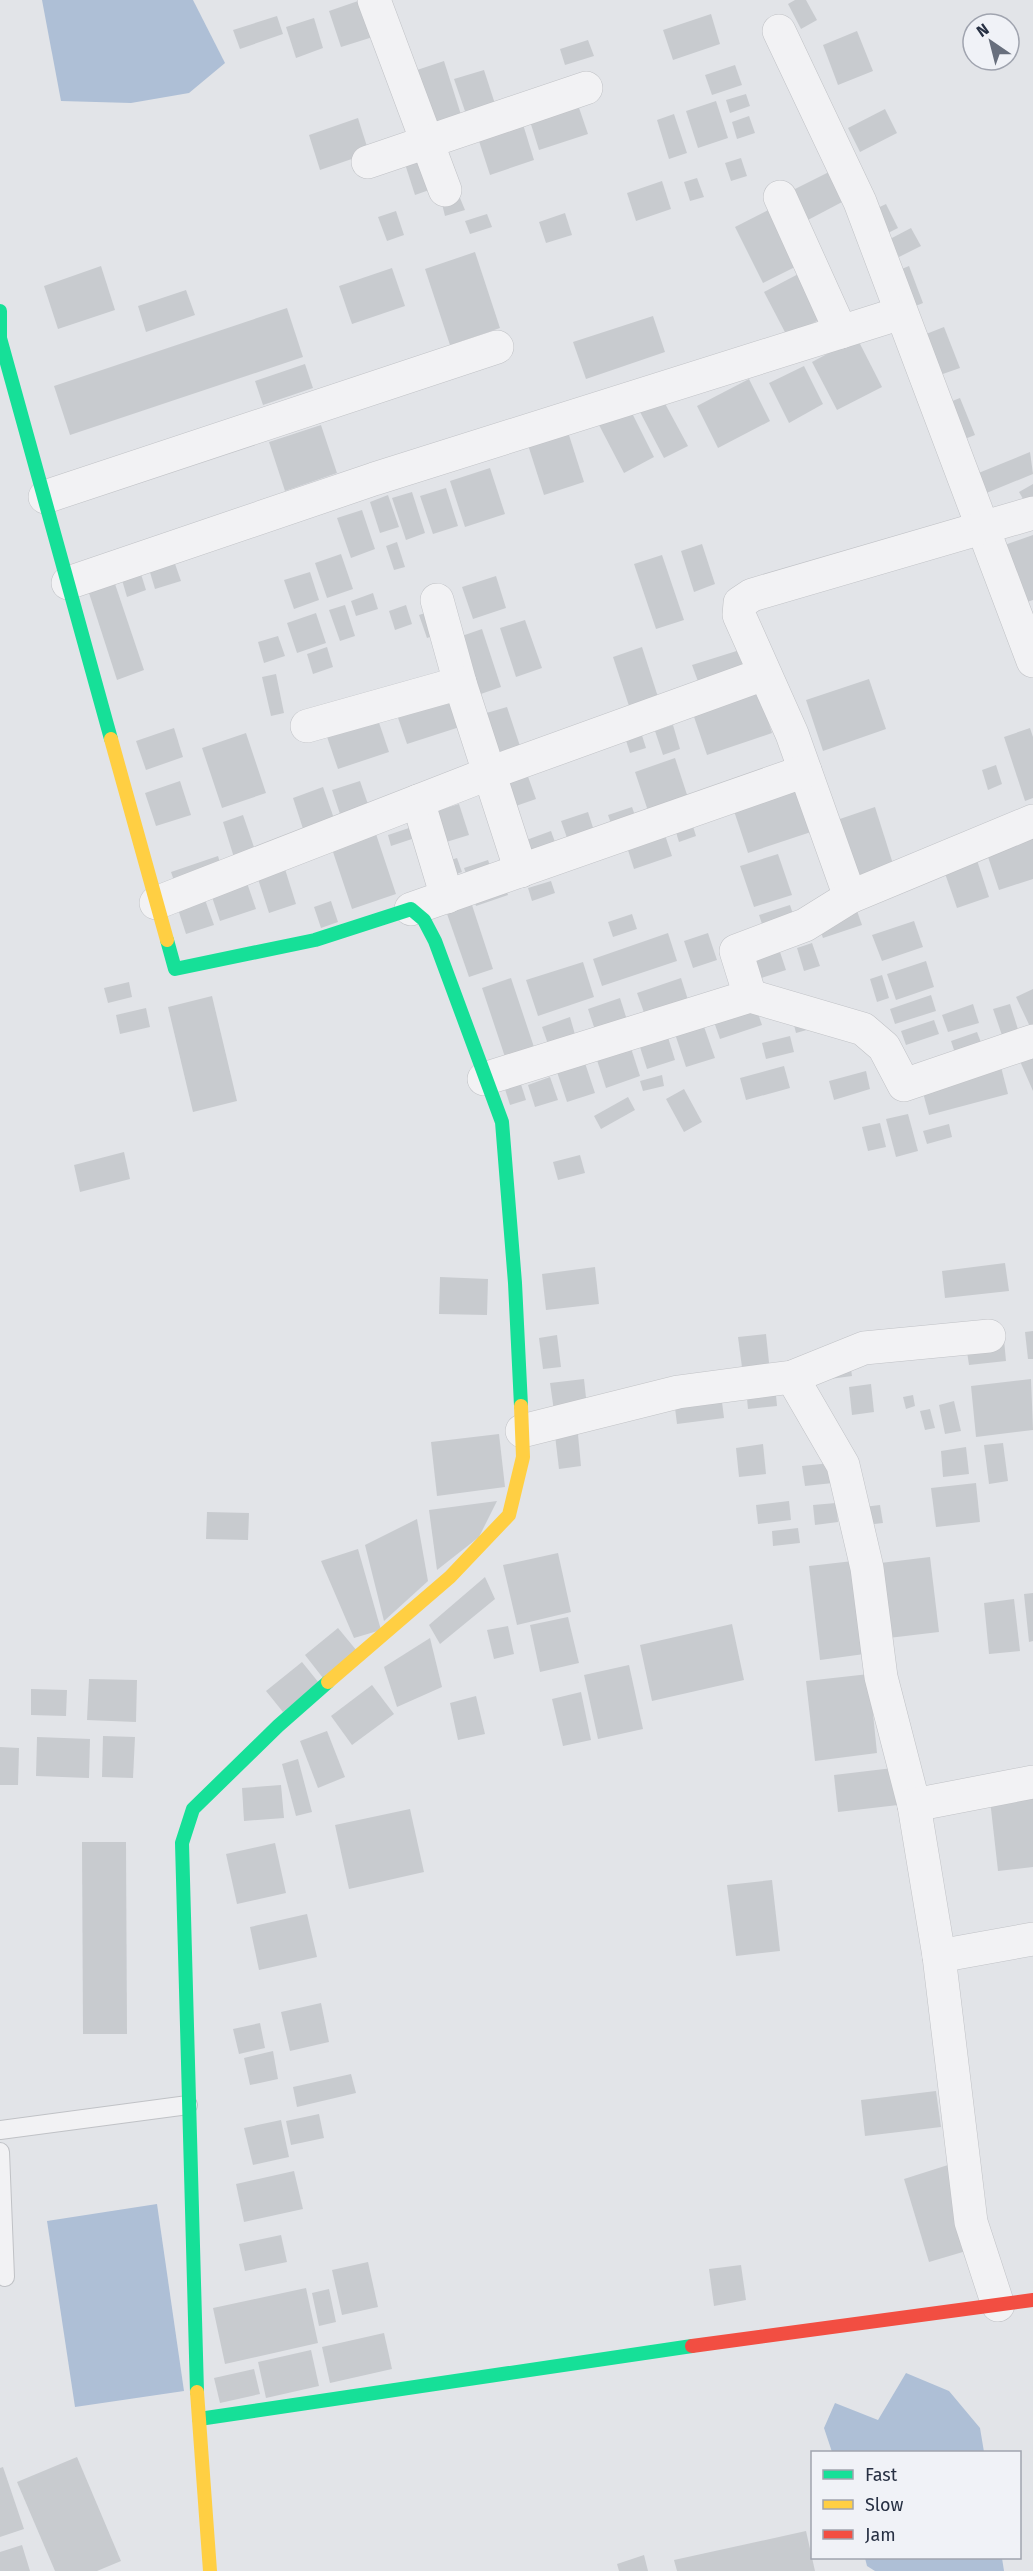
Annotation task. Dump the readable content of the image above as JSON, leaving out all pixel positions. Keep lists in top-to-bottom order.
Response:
{
  "legend": ["Fast", "Slow", "Jam"],
  "north": "top left"
}
